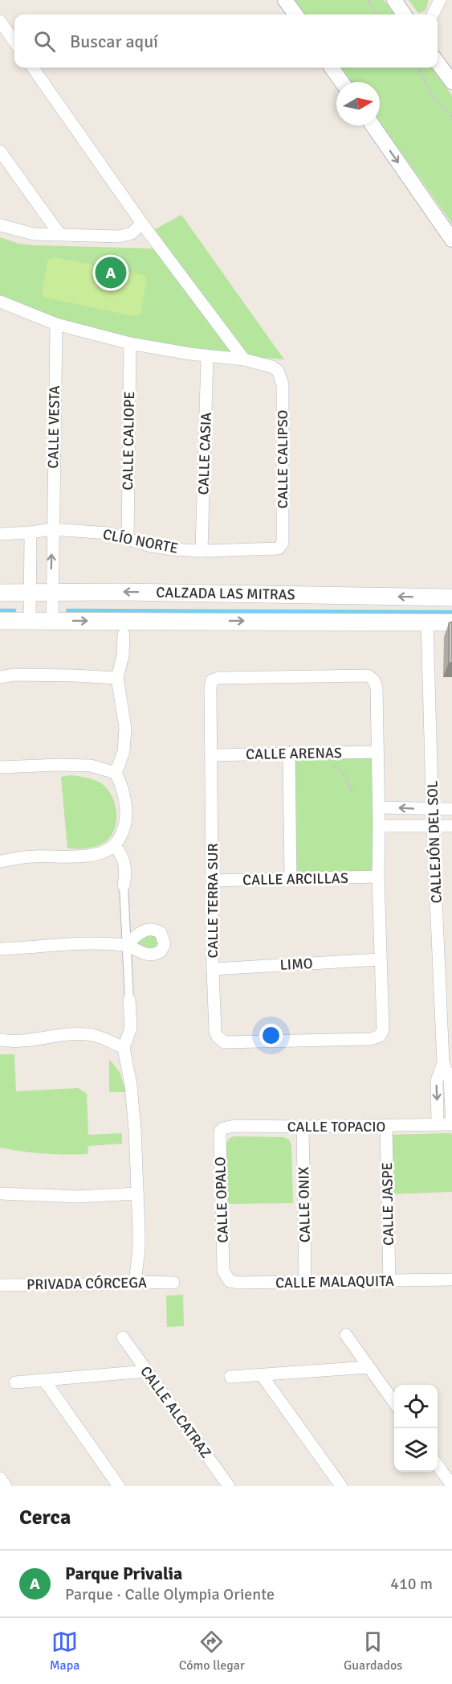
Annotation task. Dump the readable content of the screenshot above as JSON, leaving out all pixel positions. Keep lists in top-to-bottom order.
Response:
{
  "streets": {
    "main road": ["CALZADA LAS MITRAS"],
    "street": [
      "CALLE VESTA",
      "CALLE CALIOPE",
      "CALLE CASIA",
      "CALLE CALIPSO",
      "CLÍO NORTE",
      "CALLE ARENAS",
      "CALLEJÓN DEL SOL",
      "CALLE ARCILLAS",
      "CALLE TERRA SUR",
      "LIMO",
      "CALLE TOPACIO",
      "CALLE OPALO",
      "CALLE JASPE",
      "CALLE ONIX",
      "CALLE MALAQUITA",
      "PRIVADA CÓRCEGA",
      "CALLE ALCATRAZ"
    ]
  },
  "crossings": [
    ["CALLE VESTA", "CLÍO NORTE"],
    ["CALLE VESTA", "CALZADA LAS MITRAS"],
    ["CALLE CALIOPE", "CLÍO NORTE"],
    ["CALLE CASIA", "CLÍO NORTE"],
    ["CALLE CALIPSO", "CLÍO NORTE"],
    ["CALZADA LAS MITRAS", "CALLEJÓN DEL SOL"],
    ["CALLE ARENAS", "CALLE TERRA SUR"],
    ["CALLEJÓN DEL SOL", "CALLE TOPACIO"],
    ["CALLE ARCILLAS", "CALLE TERRA SUR"],
    ["CALLE TERRA SUR", "LIMO"],
    ["CALLE TOPACIO", "CALLE OPALO"],
    ["CALLE TOPACIO", "CALLE JASPE"],
    ["CALLE TOPACIO", "CALLE ONIX"],
    ["CALLE OPALO", "CALLE MALAQUITA"],
    ["CALLE JASPE", "CALLE MALAQUITA"],
    ["CALLE ONIX", "CALLE MALAQUITA"]
  ],
  "north": "right",
  "page": {
    "search": "Buscar aquí",
    "pins": "A",
    "heading": "Cerca",
    "list": [
      {
        "mark": "A",
        "name": "Parque Privalia",
        "note": "Parque · Calle Olympia Oriente",
        "value": "410 m"
      }
    ],
    "nav": ["Mapa", "Cómo llegar", "Guardados"]
  }
}
